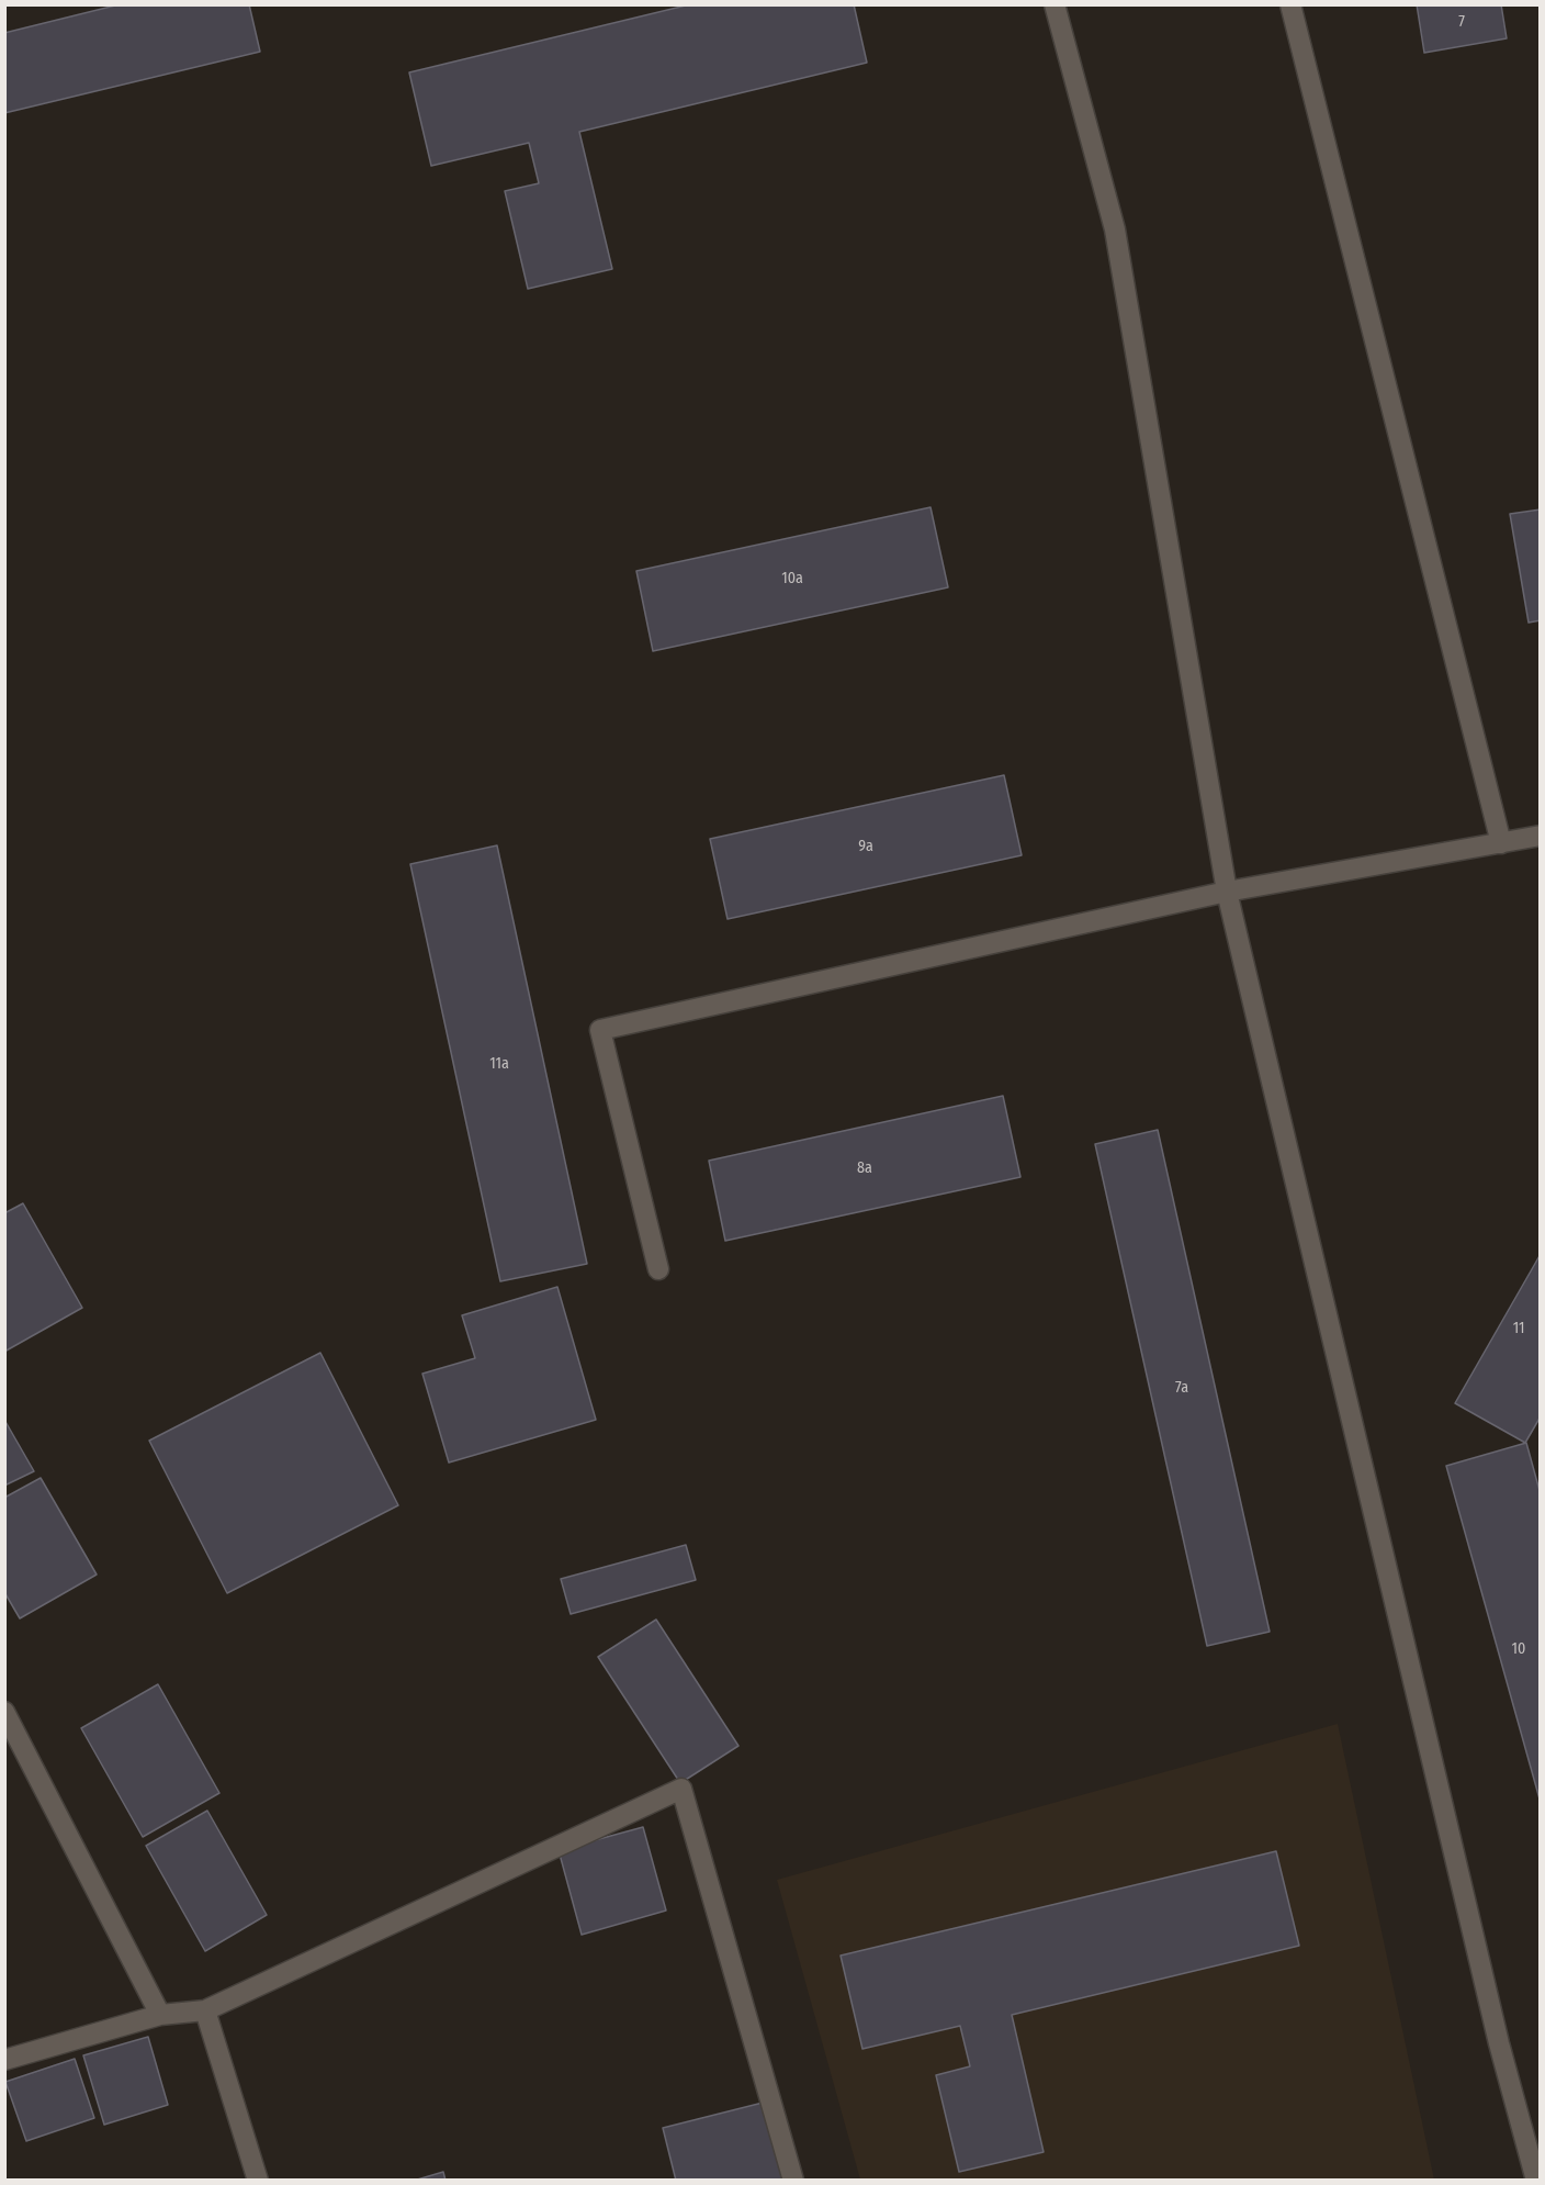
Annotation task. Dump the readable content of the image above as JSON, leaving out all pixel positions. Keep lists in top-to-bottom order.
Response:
{
  "house_numbers": [
    "7",
    "10a",
    "9a",
    "11a",
    "8a",
    "11",
    "7a",
    "10"
  ]
}
